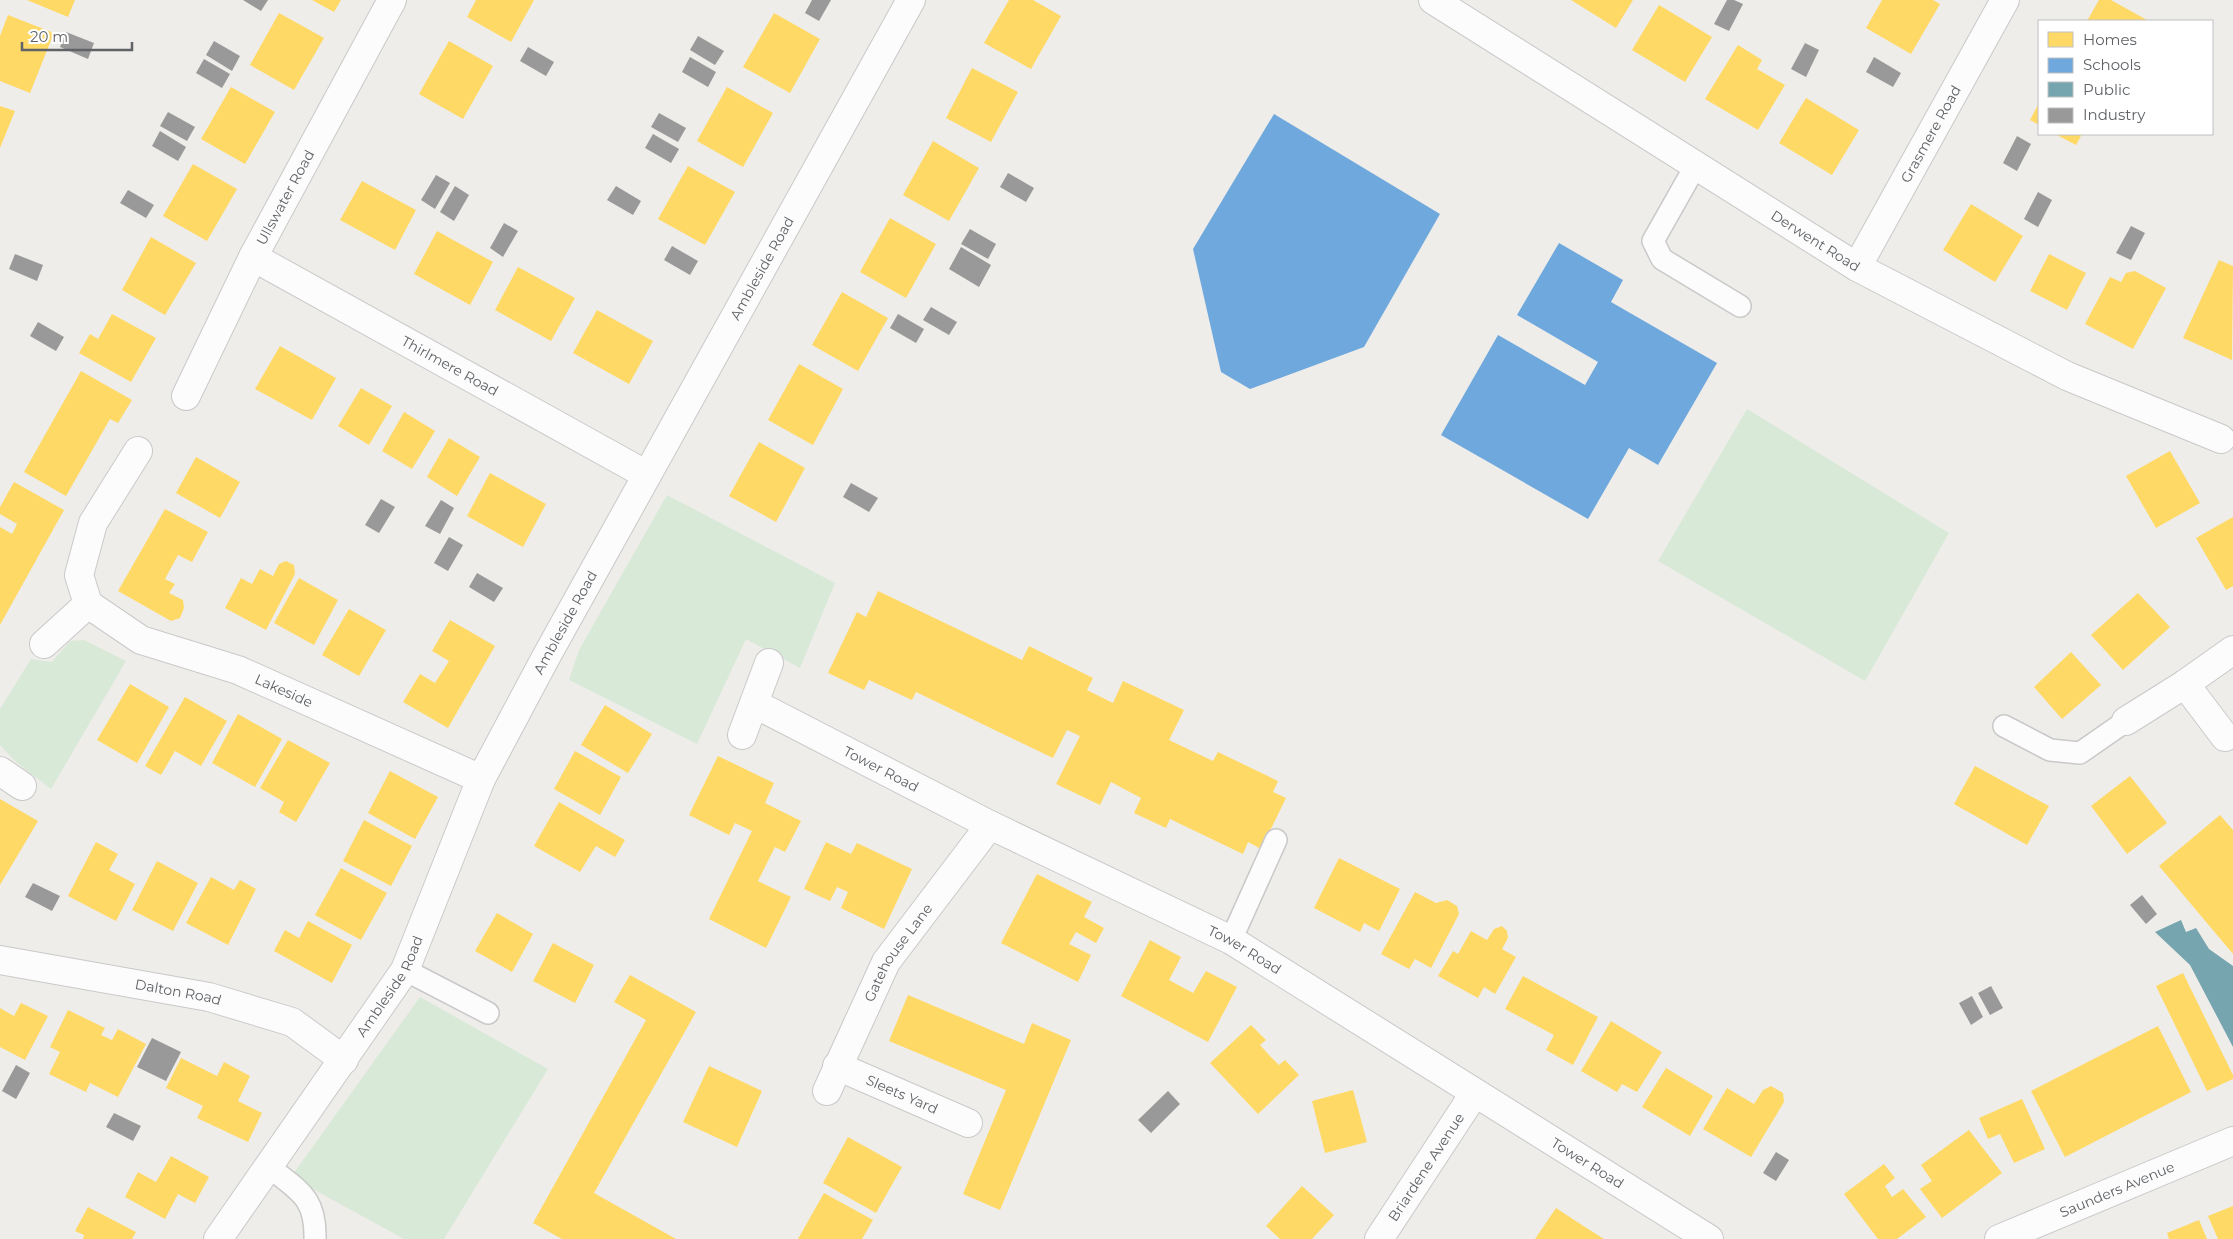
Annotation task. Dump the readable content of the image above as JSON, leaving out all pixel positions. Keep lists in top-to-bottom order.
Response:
{
  "streets": {
    "street": [
      "Grasmere Road",
      "Ullswater Road",
      "Derwent Road",
      "Ambleside Road",
      "Thirlmere Road",
      "Lakeside",
      "Tower Road",
      "Gatehouse Lane",
      "Dalton Road",
      "Sleets Yard",
      "Briardene Avenue",
      "Saunders Avenue"
    ]
  },
  "crossings": [
    ["Grasmere Road", "Derwent Road"],
    ["Ullswater Road", "Thirlmere Road"],
    ["Ambleside Road", "Thirlmere Road"],
    ["Ambleside Road", "Lakeside"],
    ["Ambleside Road", "Dalton Road"],
    ["Tower Road", "Gatehouse Lane"],
    ["Tower Road", "Briardene Avenue"],
    ["Gatehouse Lane", "Sleets Yard"]
  ],
  "legend": [
    "Homes",
    "Schools",
    "Public",
    "Industry"
  ],
  "scale_bar": "20 m"
}
